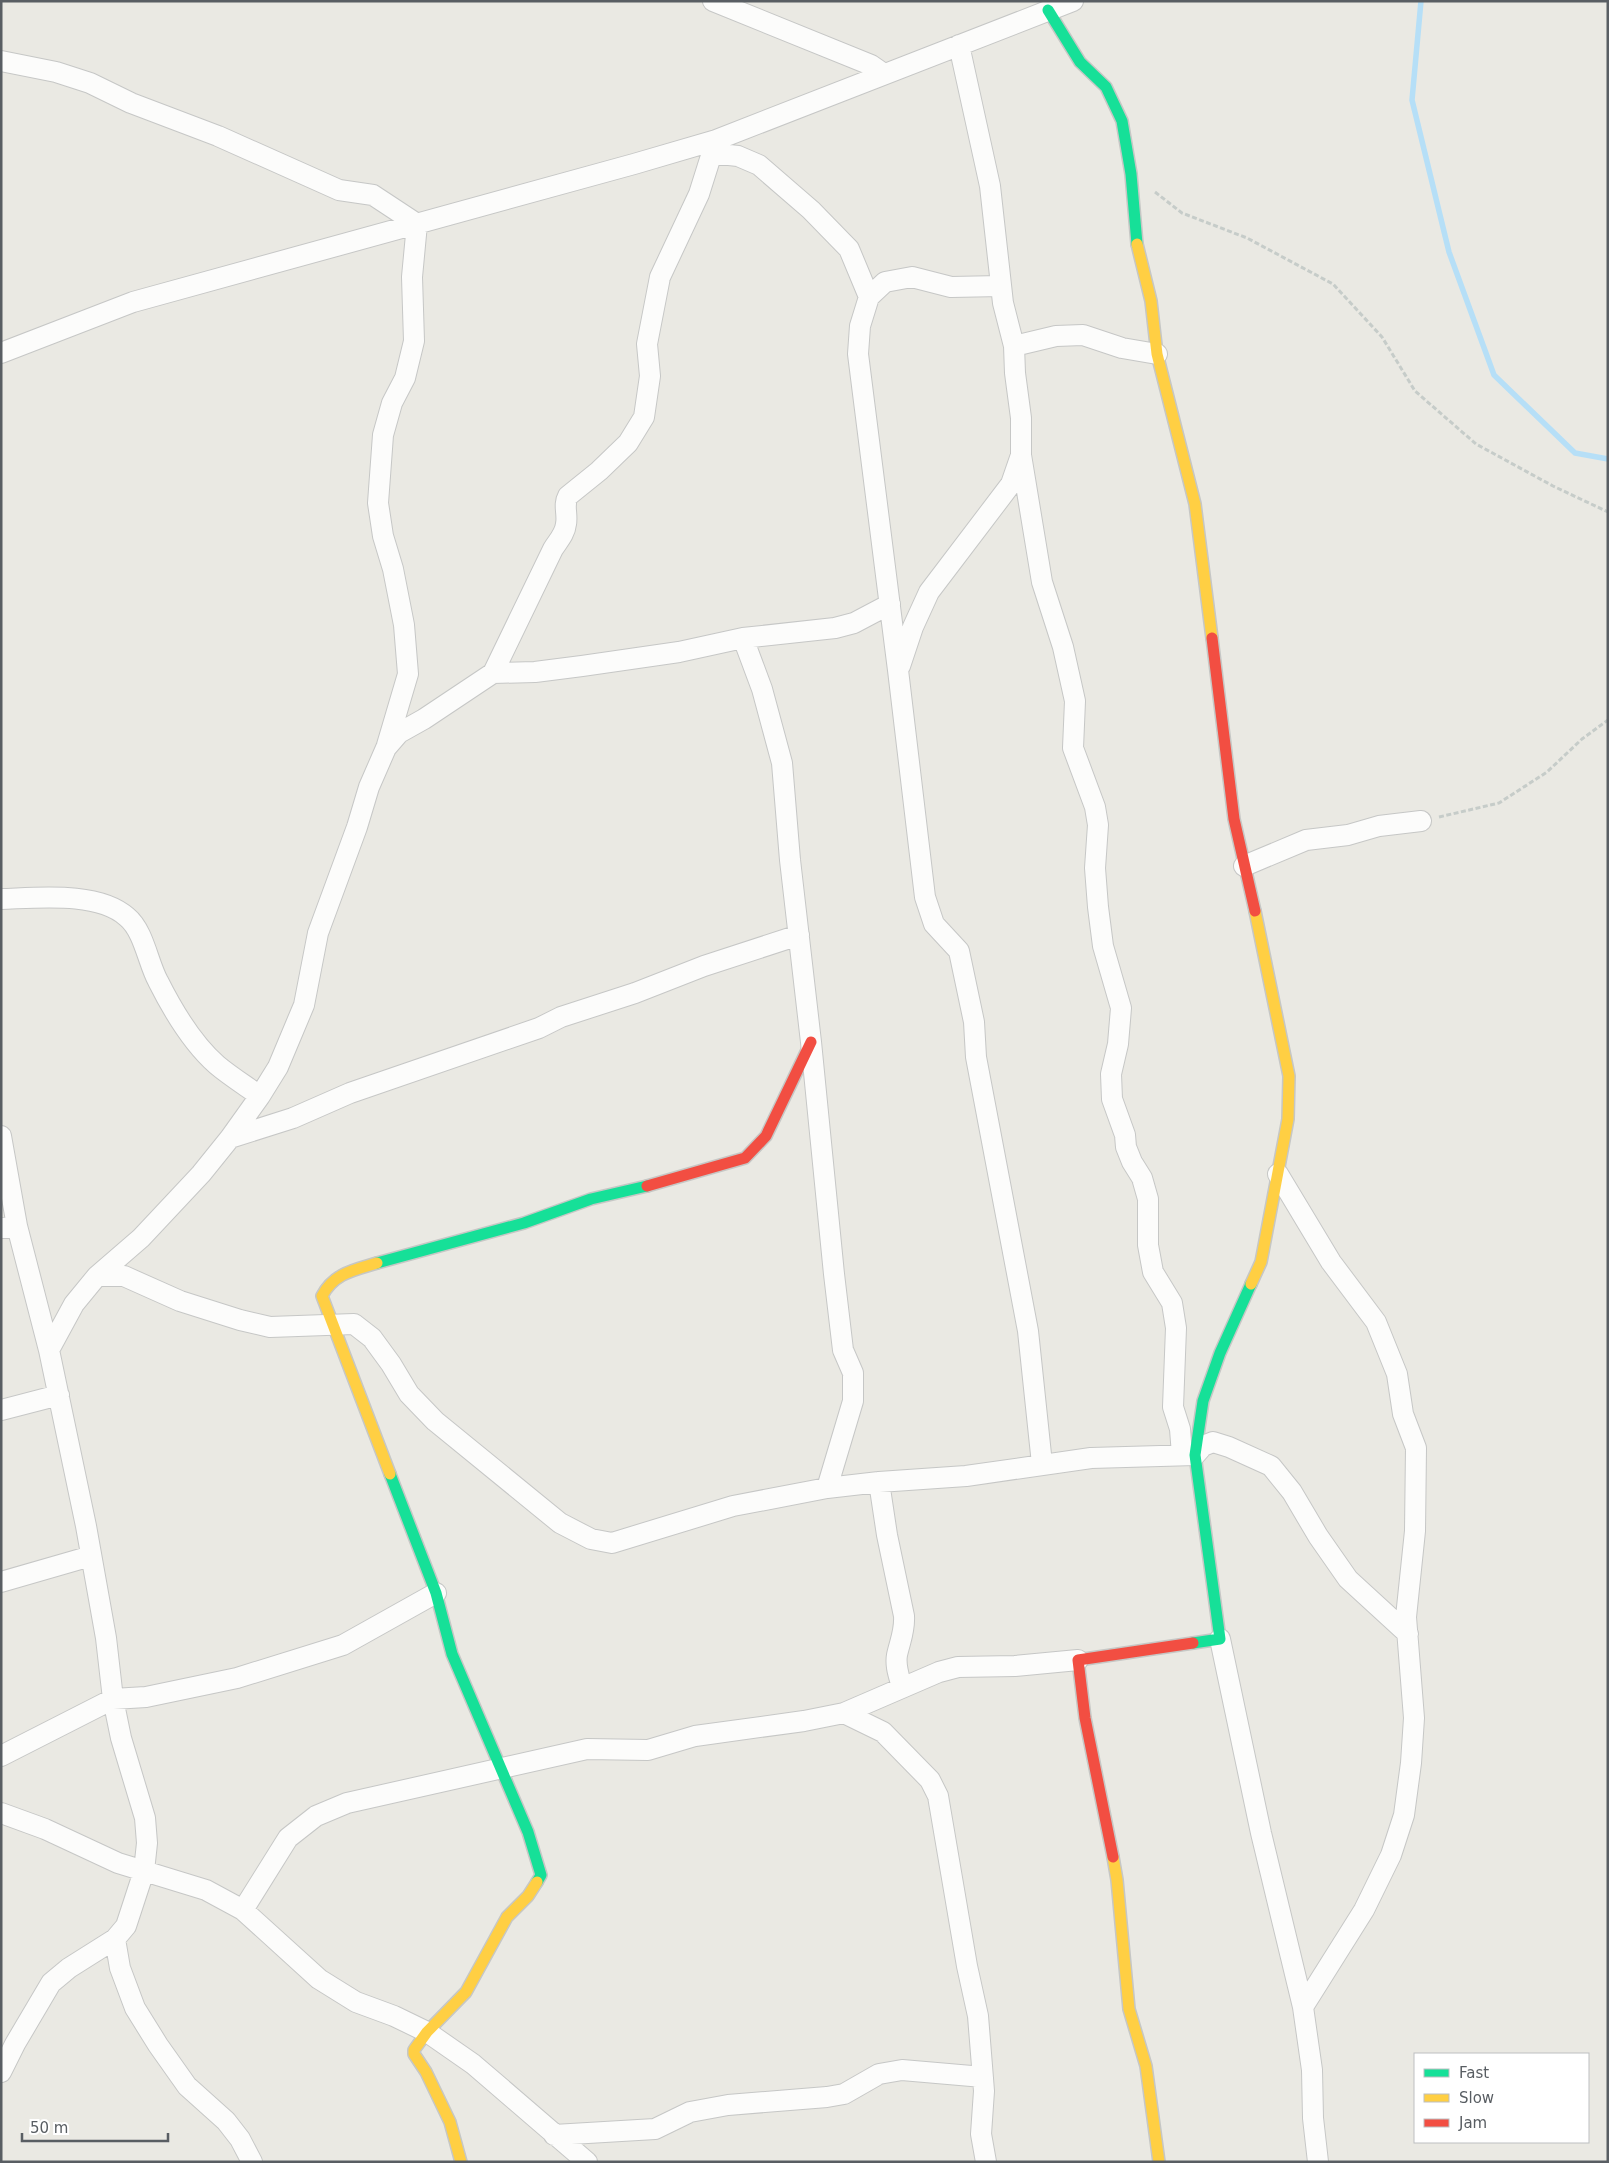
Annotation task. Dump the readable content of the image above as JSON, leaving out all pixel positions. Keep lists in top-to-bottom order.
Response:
{
  "legend": ["Fast", "Slow", "Jam"],
  "scale_bar": "50 m"
}
